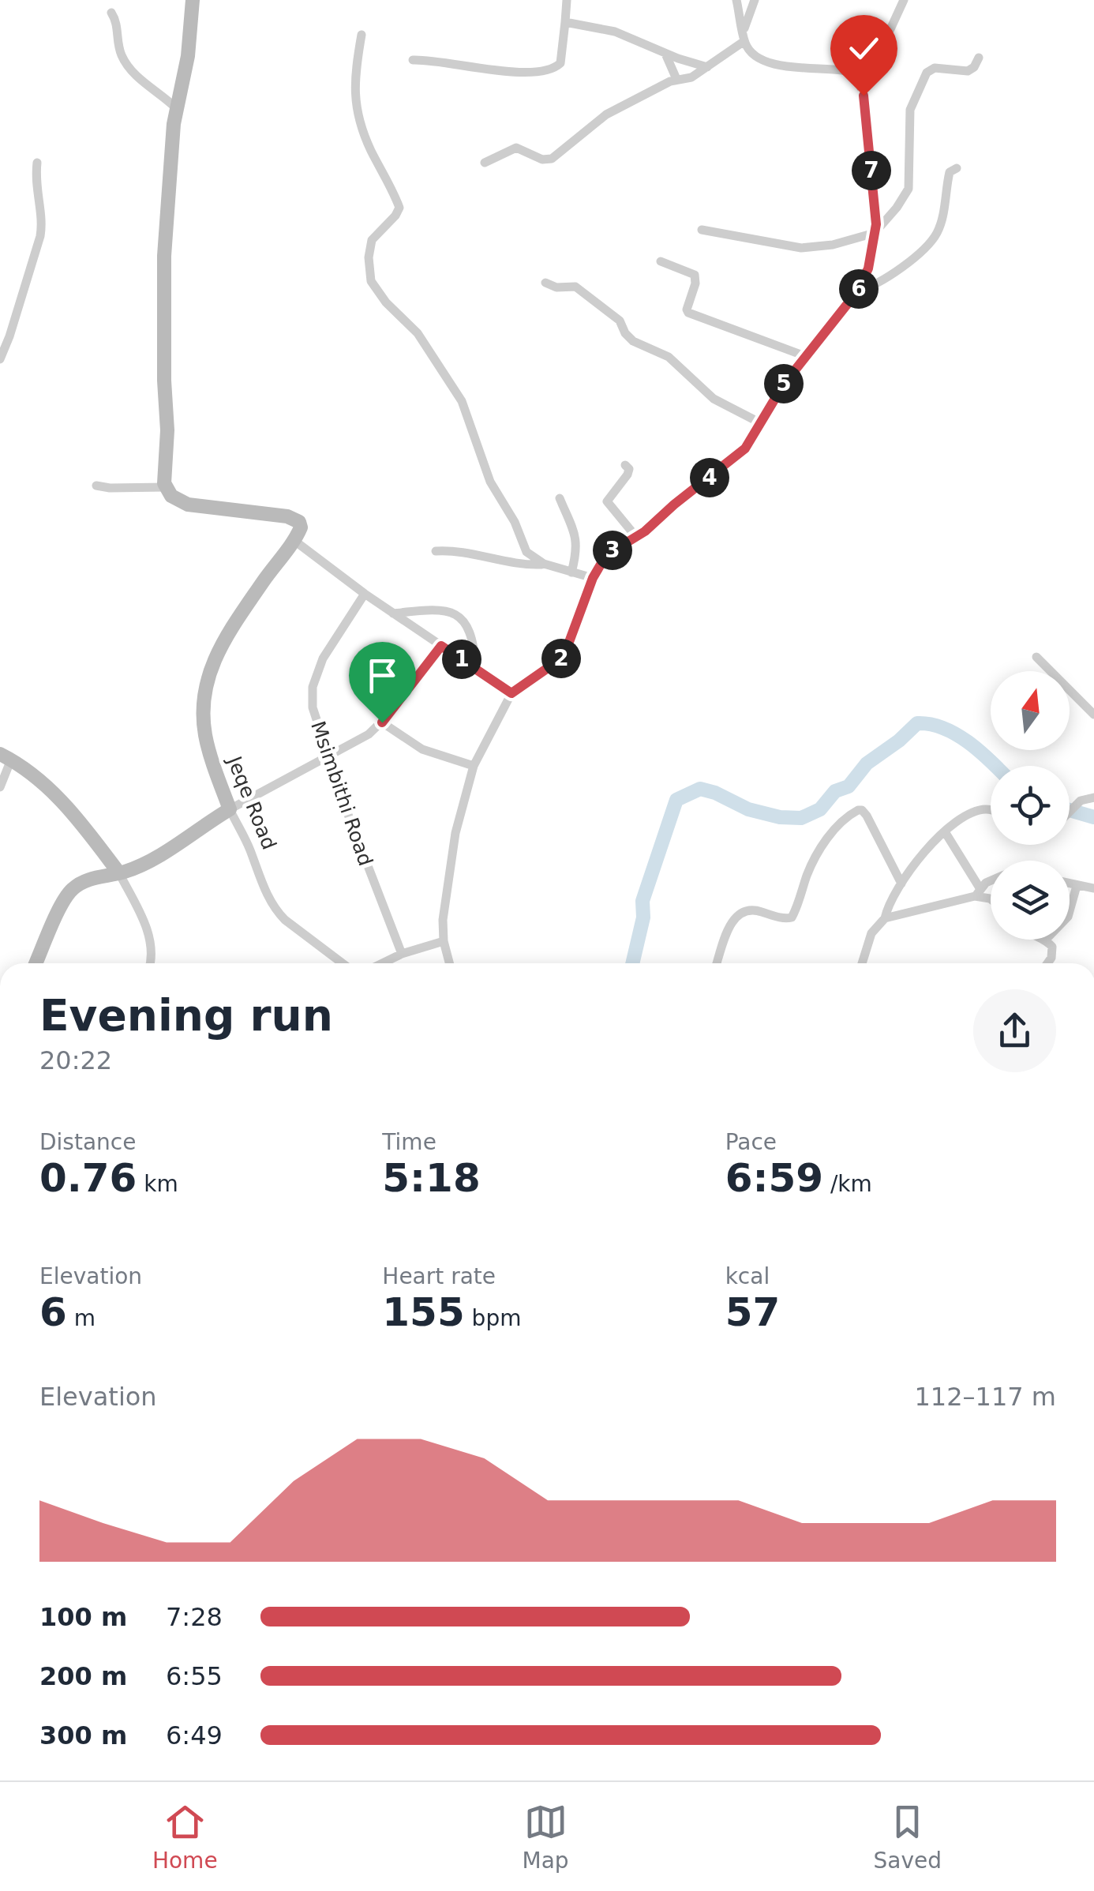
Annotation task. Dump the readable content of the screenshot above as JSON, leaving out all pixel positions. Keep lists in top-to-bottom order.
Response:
{
  "streets": {
    "street": ["Msimbithi Road", "Jeqe Road"]
  },
  "north": "top",
  "page": {
    "pins": [
      "7",
      "6",
      "5",
      "4",
      "3",
      "2",
      "1"
    ],
    "heading": ["Evening run", "20:22"],
    "stats": [
      ["Distance", "0.76 km"],
      ["Time", "5:18"],
      ["Pace", "6:59 /km"],
      ["Elevation", "6 m"],
      ["Heart rate", "155 bpm"],
      ["kcal", "57"]
    ],
    "chart": ["Elevation", "112–117 m"],
    "list": [
      {
        "name": "100 m",
        "note": "7:28"
      },
      {
        "name": "200 m",
        "note": "6:55"
      },
      {
        "name": "300 m",
        "note": "6:49"
      }
    ],
    "tabs": ["Home", "Map", "Saved"]
  }
}
